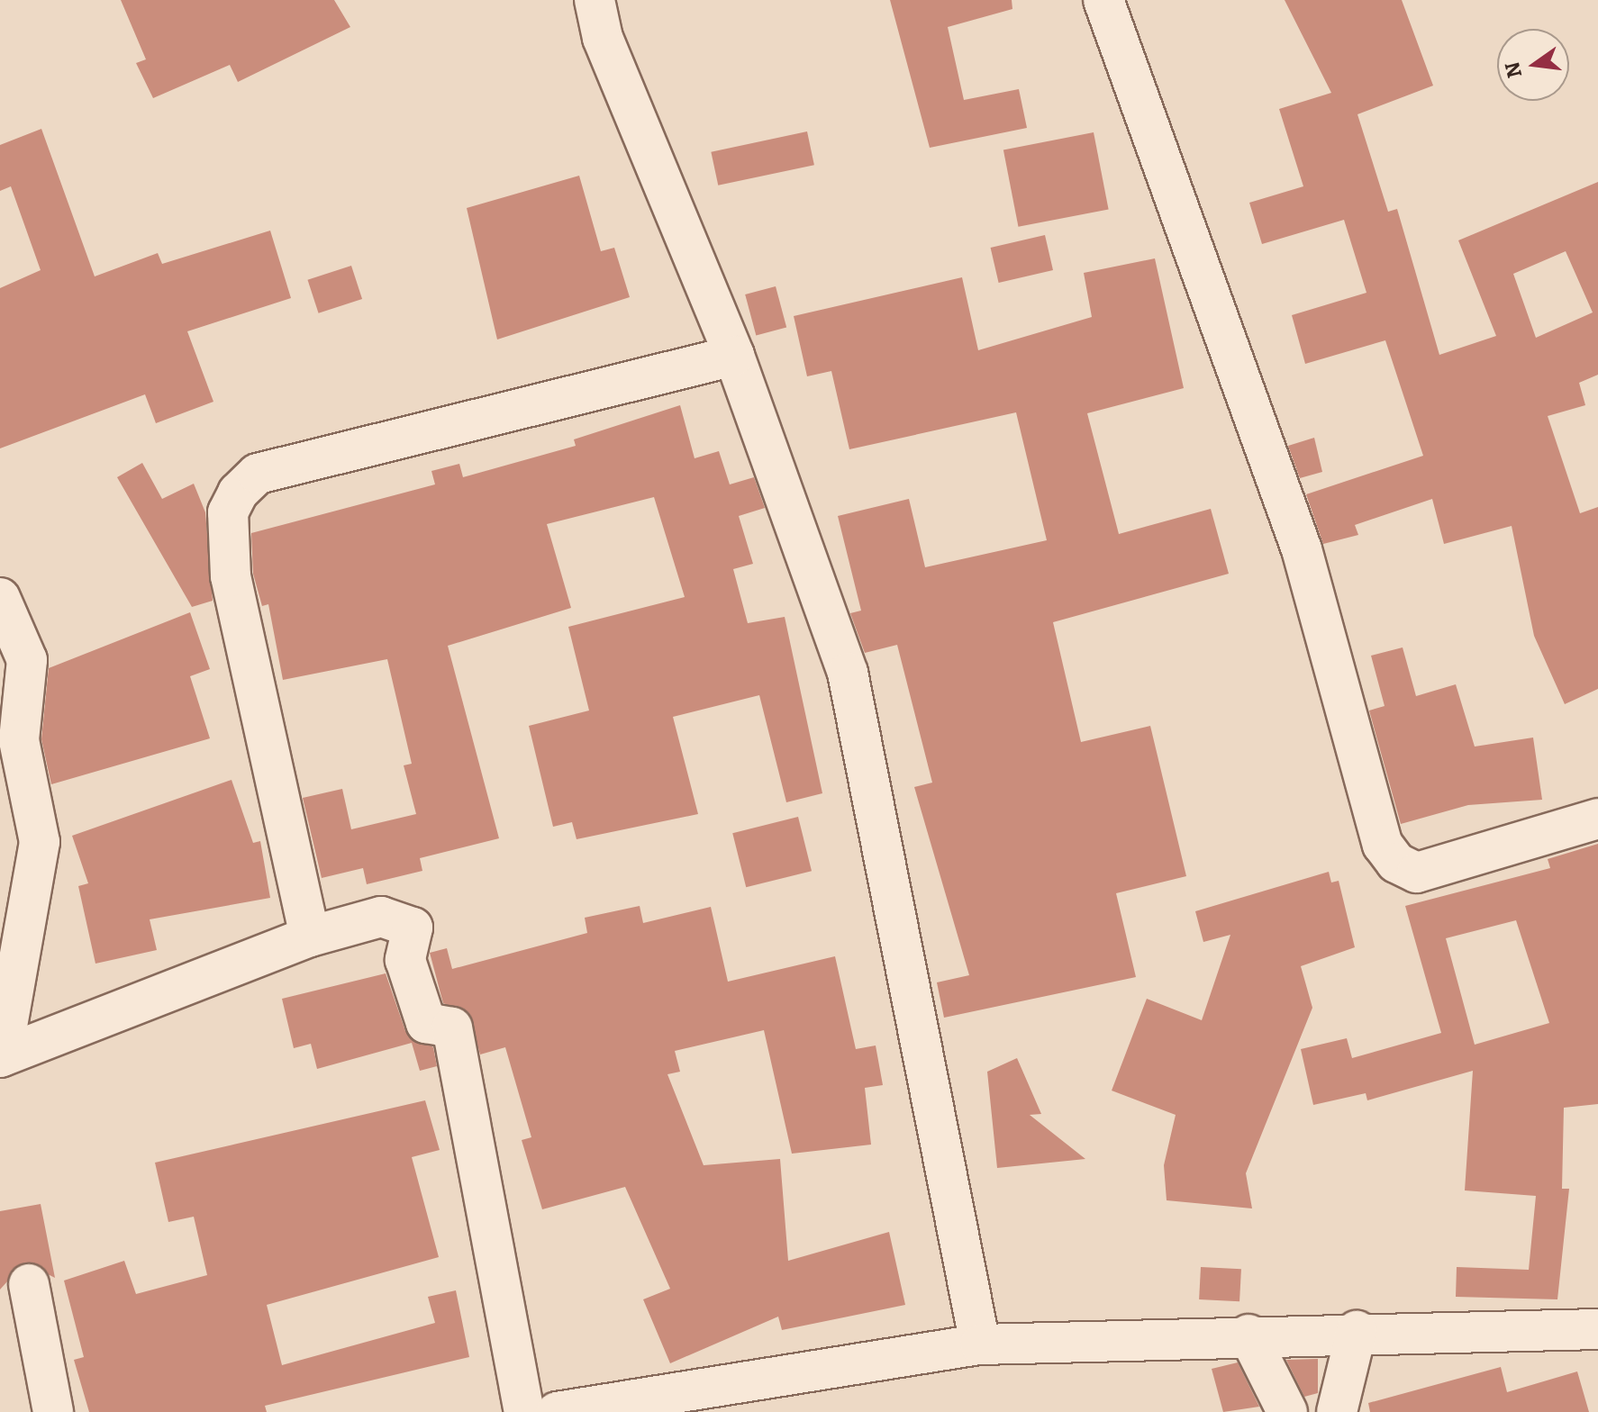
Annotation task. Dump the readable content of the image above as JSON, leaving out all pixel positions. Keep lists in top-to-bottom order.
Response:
{
  "north": "left"
}
